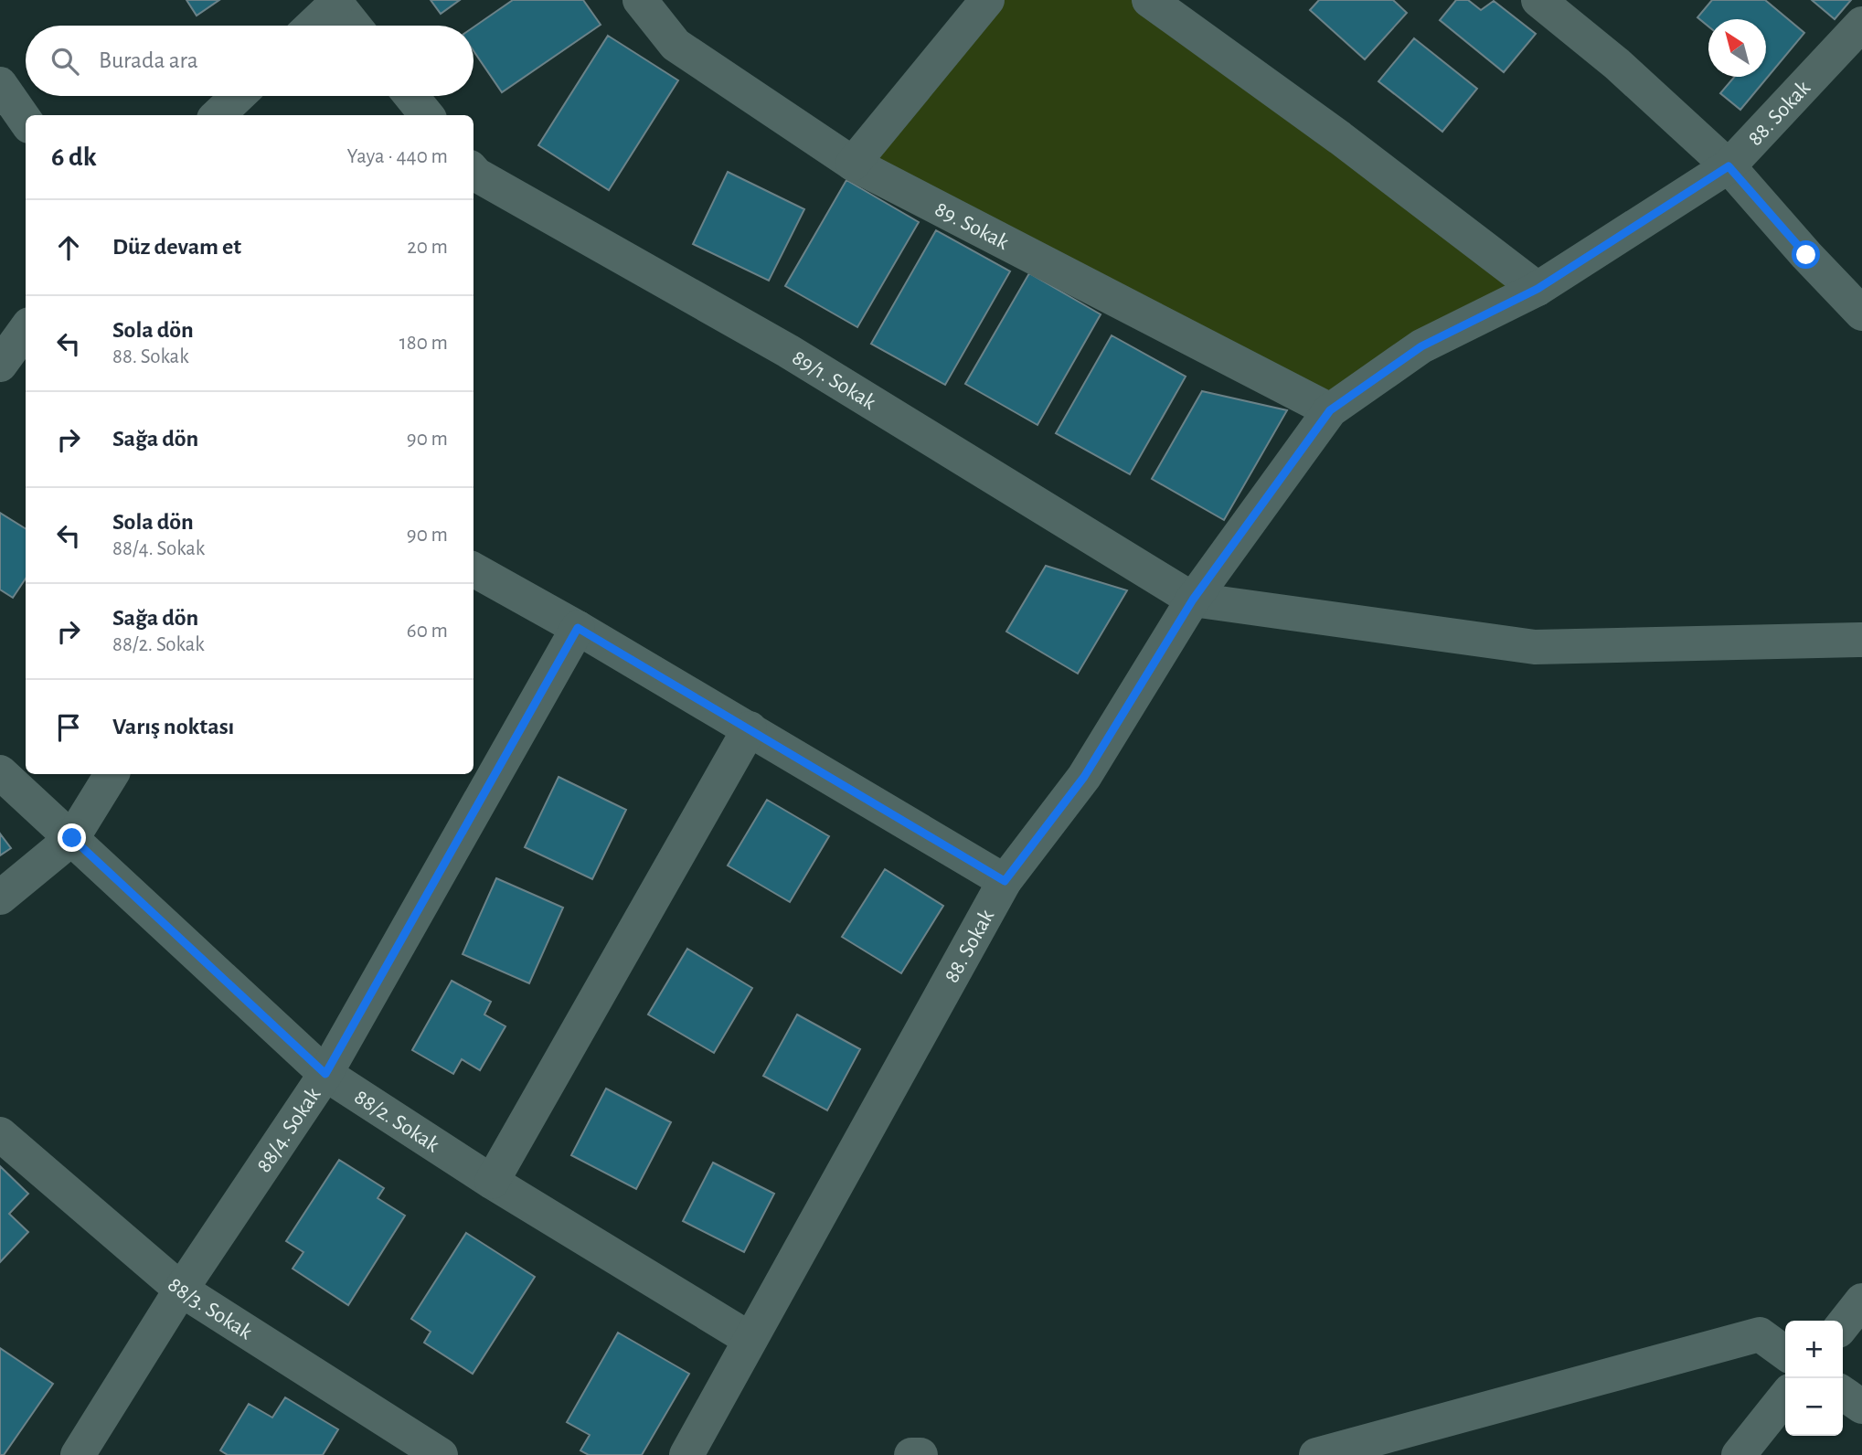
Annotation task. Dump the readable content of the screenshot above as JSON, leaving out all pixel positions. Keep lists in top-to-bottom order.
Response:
{
  "streets": {
    "street": [
      "88. Sokak",
      "89. Sokak",
      "89/1. Sokak",
      "88/2. Sokak",
      "88/4. Sokak",
      "88/3. Sokak"
    ]
  },
  "crossings": [
    ["88. Sokak", "89. Sokak"],
    ["88. Sokak", "89/1. Sokak"],
    ["88. Sokak", "88/2. Sokak"],
    ["88/2. Sokak", "88/4. Sokak"],
    ["88/4. Sokak", "88/3. Sokak"]
  ],
  "north": "top left",
  "page": {
    "search": "Burada ara",
    "heading": ["6 dk", "Yaya · 440 m"],
    "list": [
      ["Düz devam et", "20 m"],
      ["Sola dön", "88. Sokak", "180 m"],
      ["Sağa dön", "90 m"],
      ["Sola dön", "88/4. Sokak", "90 m"],
      ["Sağa dön", "88/2. Sokak", "60 m"],
      "Varış noktası"
    ],
    "map_buttons": ["+", "−"]
  }
}
